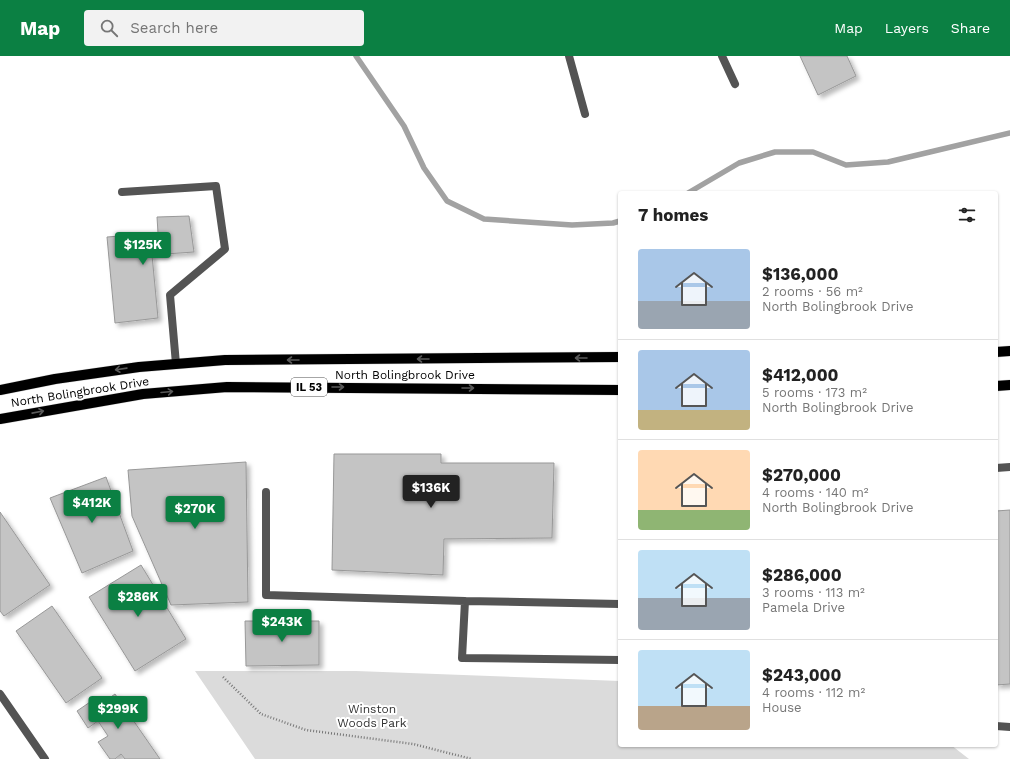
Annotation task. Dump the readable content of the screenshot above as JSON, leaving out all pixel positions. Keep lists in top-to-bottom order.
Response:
{
  "streets": {
    "main road": ["North Bolingbrook Drive", "IL 53"]
  },
  "parks": ["Winston Woods Park"],
  "page": {
    "header": "Map",
    "search": "Search here",
    "nav": ["Map", "Layers", "Share"],
    "heading": "7 homes",
    "price": [
      "$125K",
      "$136K",
      "$412K",
      "$270K",
      "$286K",
      "$243K",
      "$299K"
    ],
    "list": [
      {
        "name": "$136,000",
        "note": "2 rooms · 56 m² · North Bolingbrook Drive"
      },
      {
        "name": "$412,000",
        "note": "5 rooms · 173 m² · North Bolingbrook Drive"
      },
      {
        "name": "$270,000",
        "note": "4 rooms · 140 m² · North Bolingbrook Drive"
      },
      {
        "name": "$286,000",
        "note": "3 rooms · 113 m² · Pamela Drive"
      },
      {
        "name": "$243,000",
        "note": "4 rooms · 112 m² · House"
      }
    ]
  }
}
